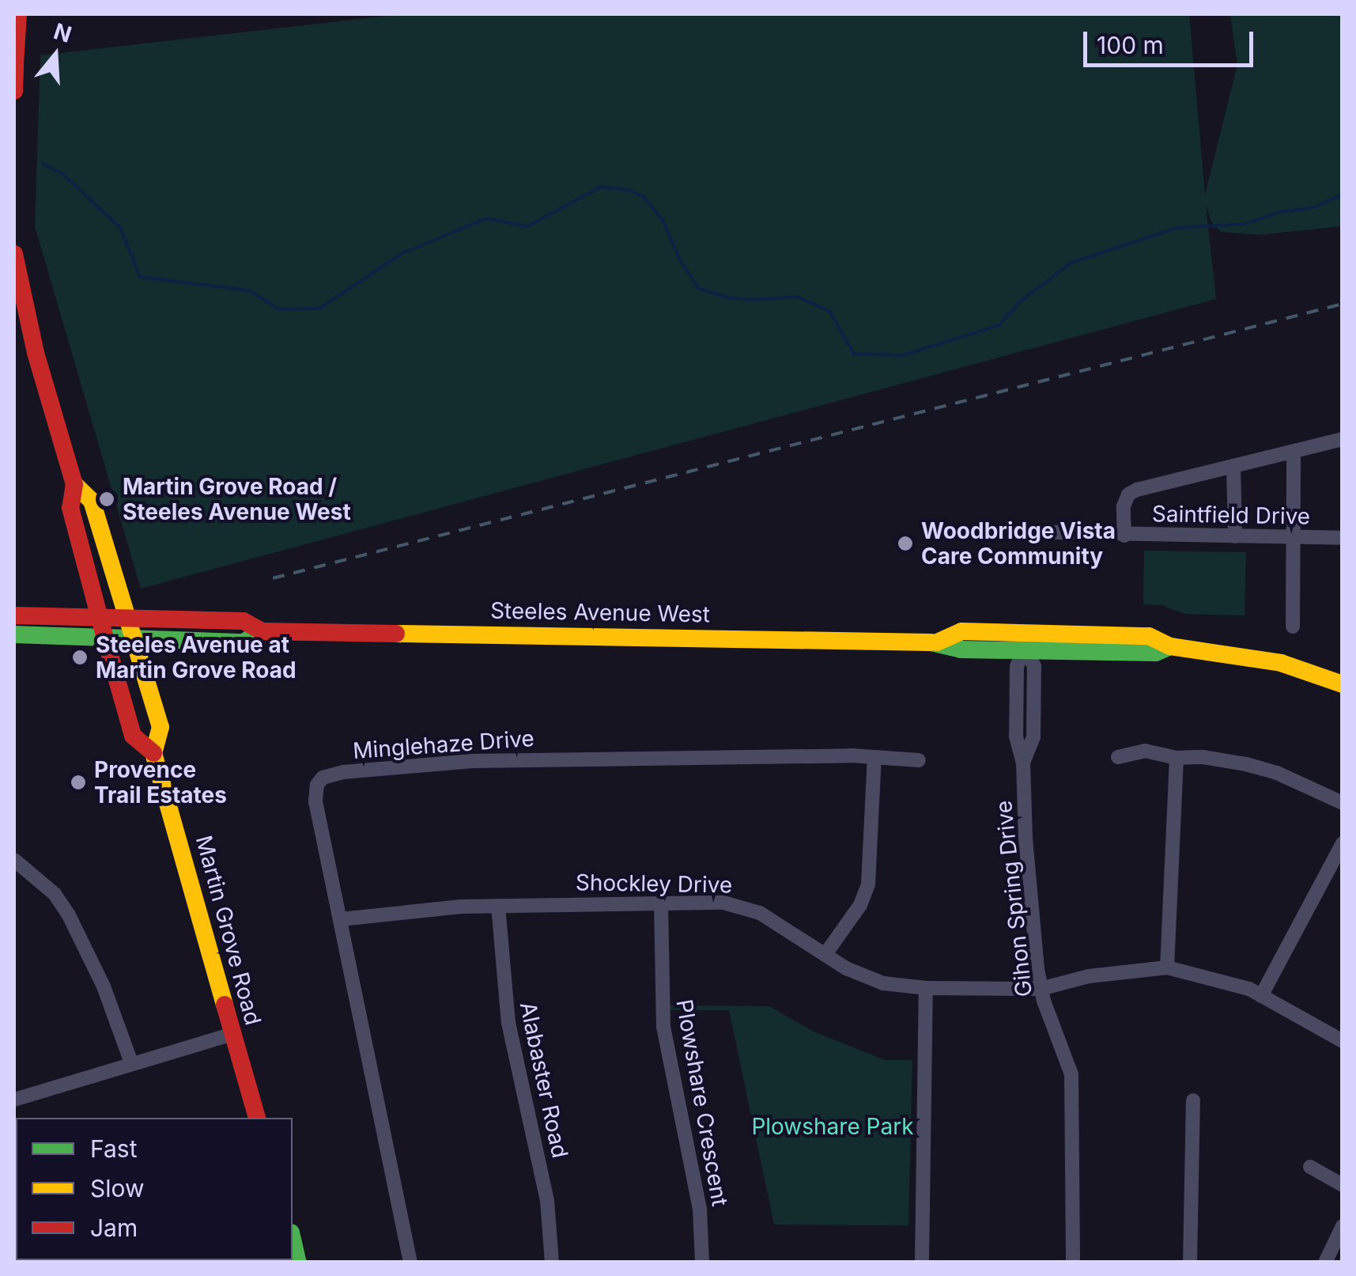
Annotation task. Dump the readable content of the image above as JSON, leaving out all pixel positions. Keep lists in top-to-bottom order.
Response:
{
  "streets": {
    "main road": ["Steeles Avenue West", "Martin Grove Road"],
    "street": [
      "Saintfield Drive",
      "Minglehaze Drive",
      "Shockley Drive",
      "Gihon Spring Drive",
      "Alabaster Road",
      "Plowshare Crescent"
    ]
  },
  "crossings": [
    ["Steeles Avenue West", "Gihon Spring Drive"],
    ["Steeles Avenue West", "Martin Grove Road"],
    ["Minglehaze Drive", "Shockley Drive"],
    ["Shockley Drive", "Gihon Spring Drive"],
    ["Shockley Drive", "Alabaster Road"],
    ["Shockley Drive", "Plowshare Crescent"]
  ],
  "parks": ["Plowshare Park"],
  "places": [
    "Martin Grove Road / Steeles Avenue West",
    "Woodbridge Vista Care Community",
    "Steeles Avenue at Martin Grove Road",
    "Provence Trail Estates"
  ],
  "legend": ["Fast", "Slow", "Jam"],
  "scale_bar": "100 m",
  "north": "top"
}
